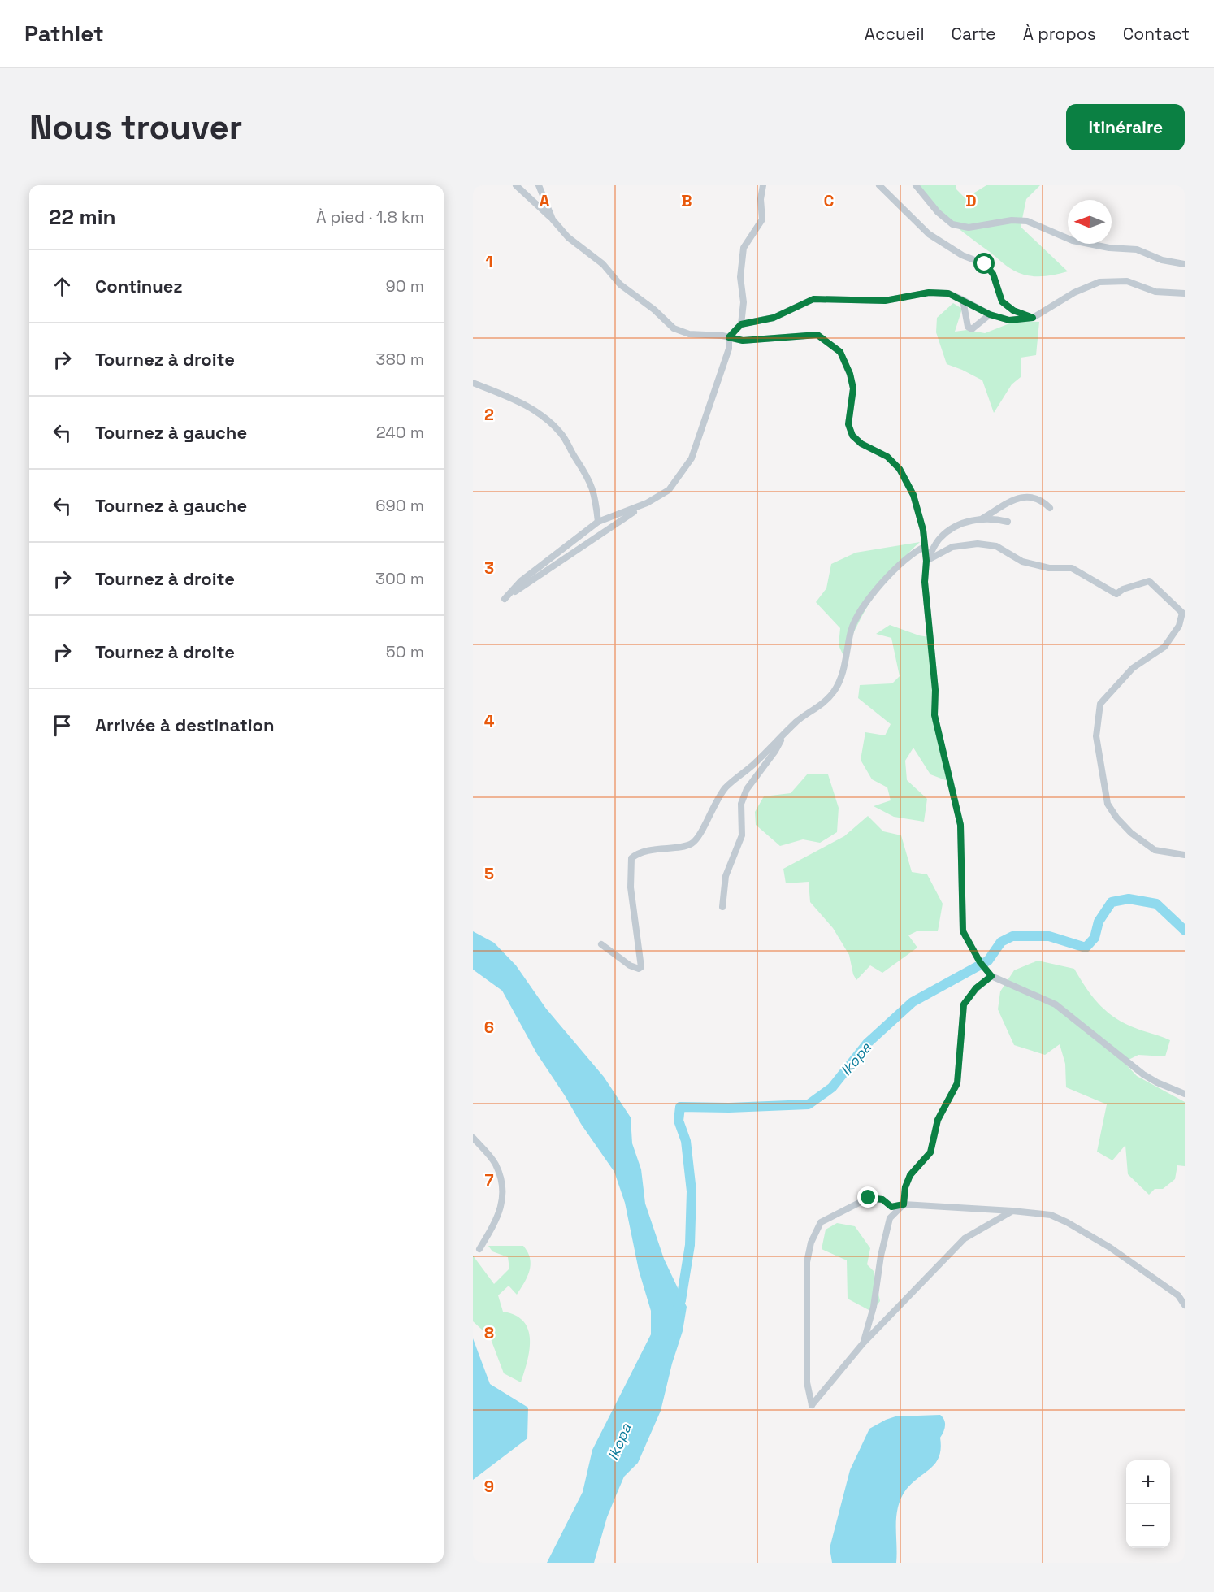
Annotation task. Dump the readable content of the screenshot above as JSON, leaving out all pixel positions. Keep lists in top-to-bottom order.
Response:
{
  "water": ["Ikopa"],
  "north": "left",
  "page": {
    "header": "Pathlet",
    "nav": [
      "Accueil",
      "Carte",
      "À propos",
      "Contact"
    ],
    "buttons": "Itinéraire",
    "title": "Nous trouver",
    "heading": ["22 min", "À pied · 1.8 km"],
    "list": [
      ["Continuez", "90 m"],
      ["Tournez à droite", "380 m"],
      ["Tournez à gauche", "240 m"],
      ["Tournez à gauche", "690 m"],
      ["Tournez à droite", "300 m"],
      ["Tournez à droite", "50 m"],
      "Arrivée à destination"
    ],
    "map_buttons": ["+", "−"]
  },
  "grid": {
    "columns": [
      "A",
      "B",
      "C",
      "D"
    ],
    "rows": [
      "1",
      "2",
      "3",
      "4",
      "5",
      "6",
      "7",
      "8",
      "9"
    ]
  }
}
